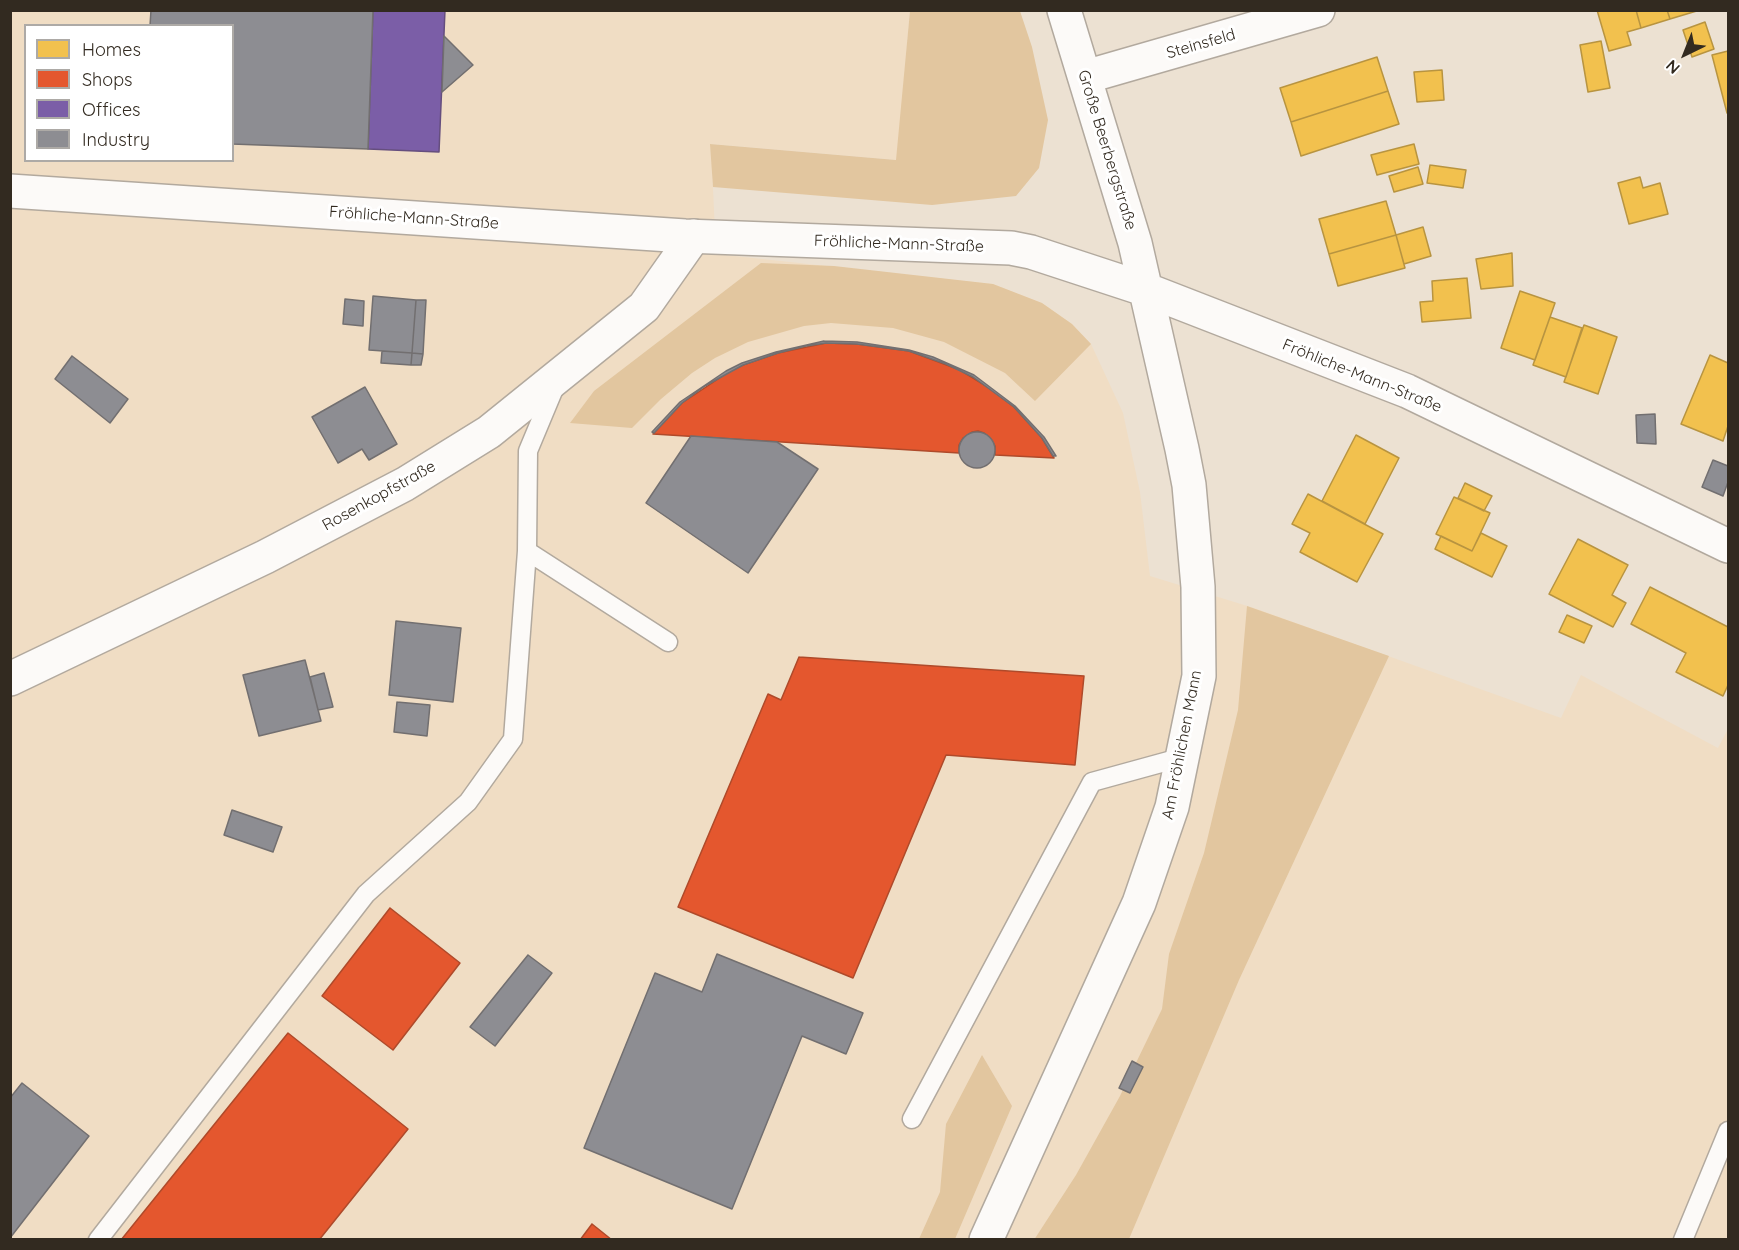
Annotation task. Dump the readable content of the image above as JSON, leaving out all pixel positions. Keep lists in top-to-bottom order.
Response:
{
  "streets": {
    "street": [
      "Steinsfeld",
      "Große Beerbergstraße",
      "Fröhliche-Mann-Straße",
      "Rosenkopfstraße",
      "Am Fröhlichen Mann"
    ]
  },
  "crossings": [
    ["Steinsfeld", "Große Beerbergstraße"],
    ["Große Beerbergstraße", "Fröhliche-Mann-Straße"],
    ["Große Beerbergstraße", "Am Fröhlichen Mann"],
    ["Fröhliche-Mann-Straße", "Rosenkopfstraße"],
    ["Fröhliche-Mann-Straße", "Am Fröhlichen Mann"]
  ],
  "legend": [
    "Homes",
    "Shops",
    "Offices",
    "Industry"
  ],
  "north": "bottom left"
}
